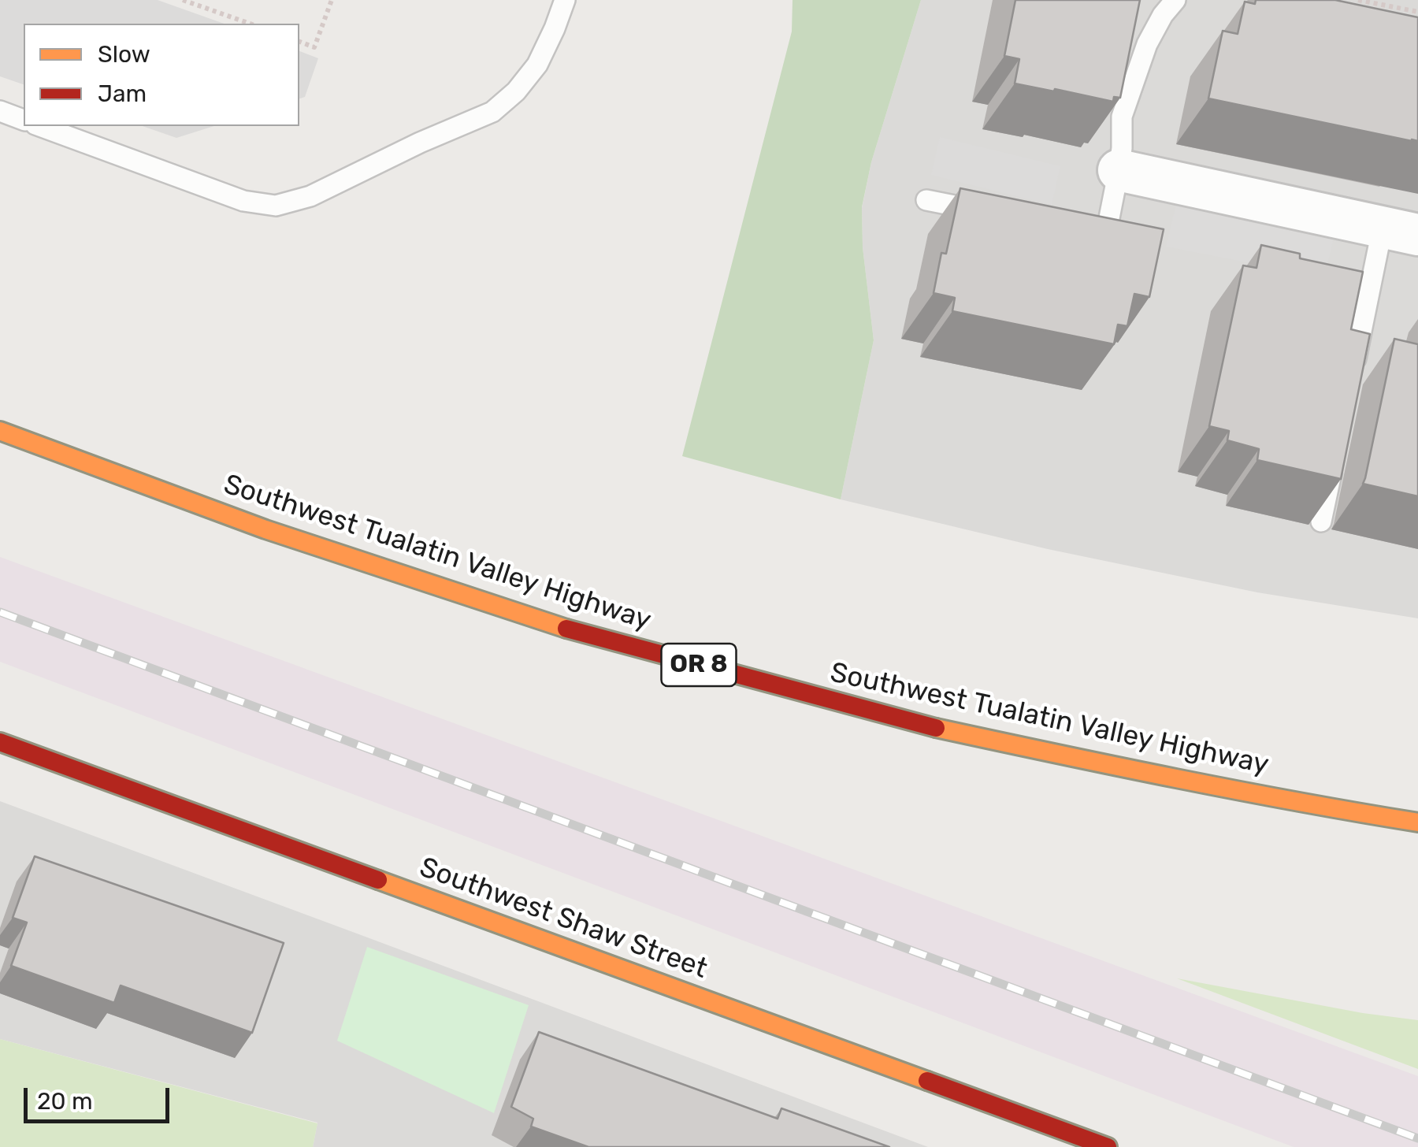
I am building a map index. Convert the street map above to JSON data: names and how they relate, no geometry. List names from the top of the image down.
{
  "streets": {
    "main road": ["Southwest Tualatin Valley Highway", "OR 8", "Southwest Shaw Street"]
  },
  "legend": ["Slow", "Jam"],
  "scale_bar": "20 m"
}
